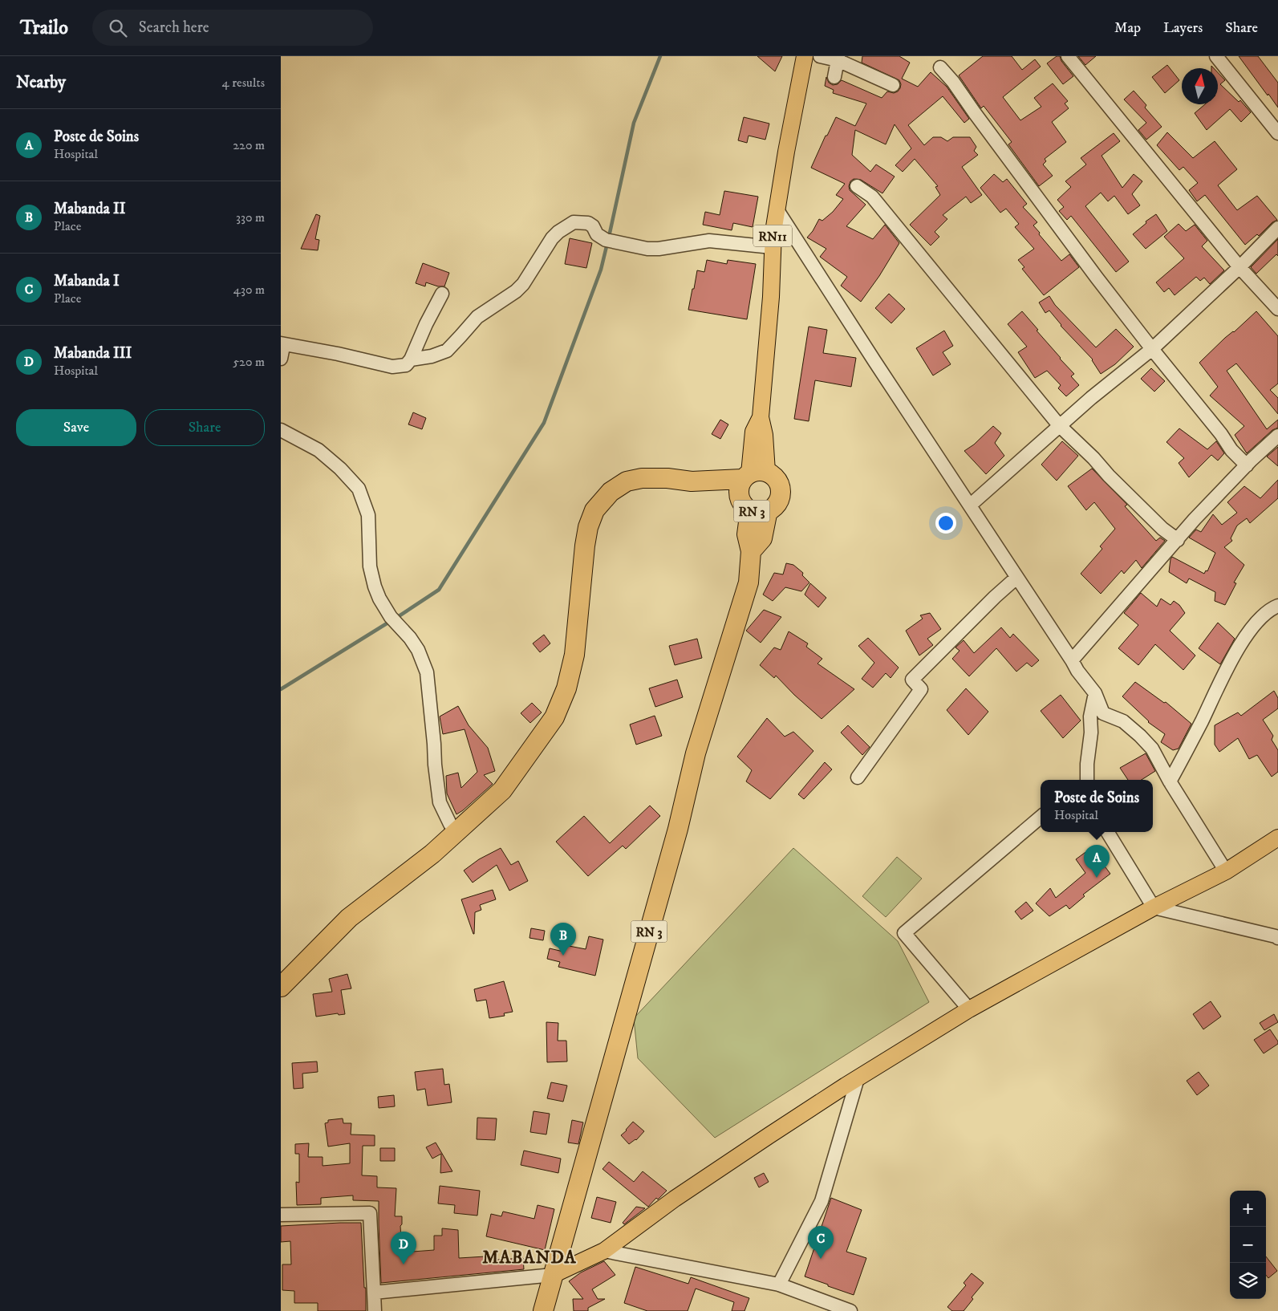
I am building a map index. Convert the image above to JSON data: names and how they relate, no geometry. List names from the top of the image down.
{
  "streets": {
    "highway": ["RN 3"],
    "main road": ["RN11"]
  },
  "crossings": [
    ["RN11", "RN 3"]
  ],
  "districts": ["MABANDA"],
  "north": "top",
  "page": {
    "header": "Trailo",
    "search": "Search here",
    "nav": ["Map", "Layers", "Share"],
    "heading": ["Nearby", "4 results"],
    "list": [
      {
        "mark": "A",
        "name": "Poste de Soins",
        "note": "Hospital",
        "value": "220 m"
      },
      {
        "mark": "B",
        "name": "Mabanda II",
        "note": "Place",
        "value": "330 m"
      },
      {
        "mark": "C",
        "name": "Mabanda I",
        "note": "Place",
        "value": "430 m"
      },
      {
        "mark": "D",
        "name": "Mabanda III",
        "note": "Hospital",
        "value": "520 m"
      }
    ],
    "buttons": ["Save", "Share"],
    "popup": ["Poste de Soins", "Hospital"],
    "pins": [
      "A",
      "B",
      "C",
      "D"
    ],
    "map_buttons": ["+", "−"]
  }
}
